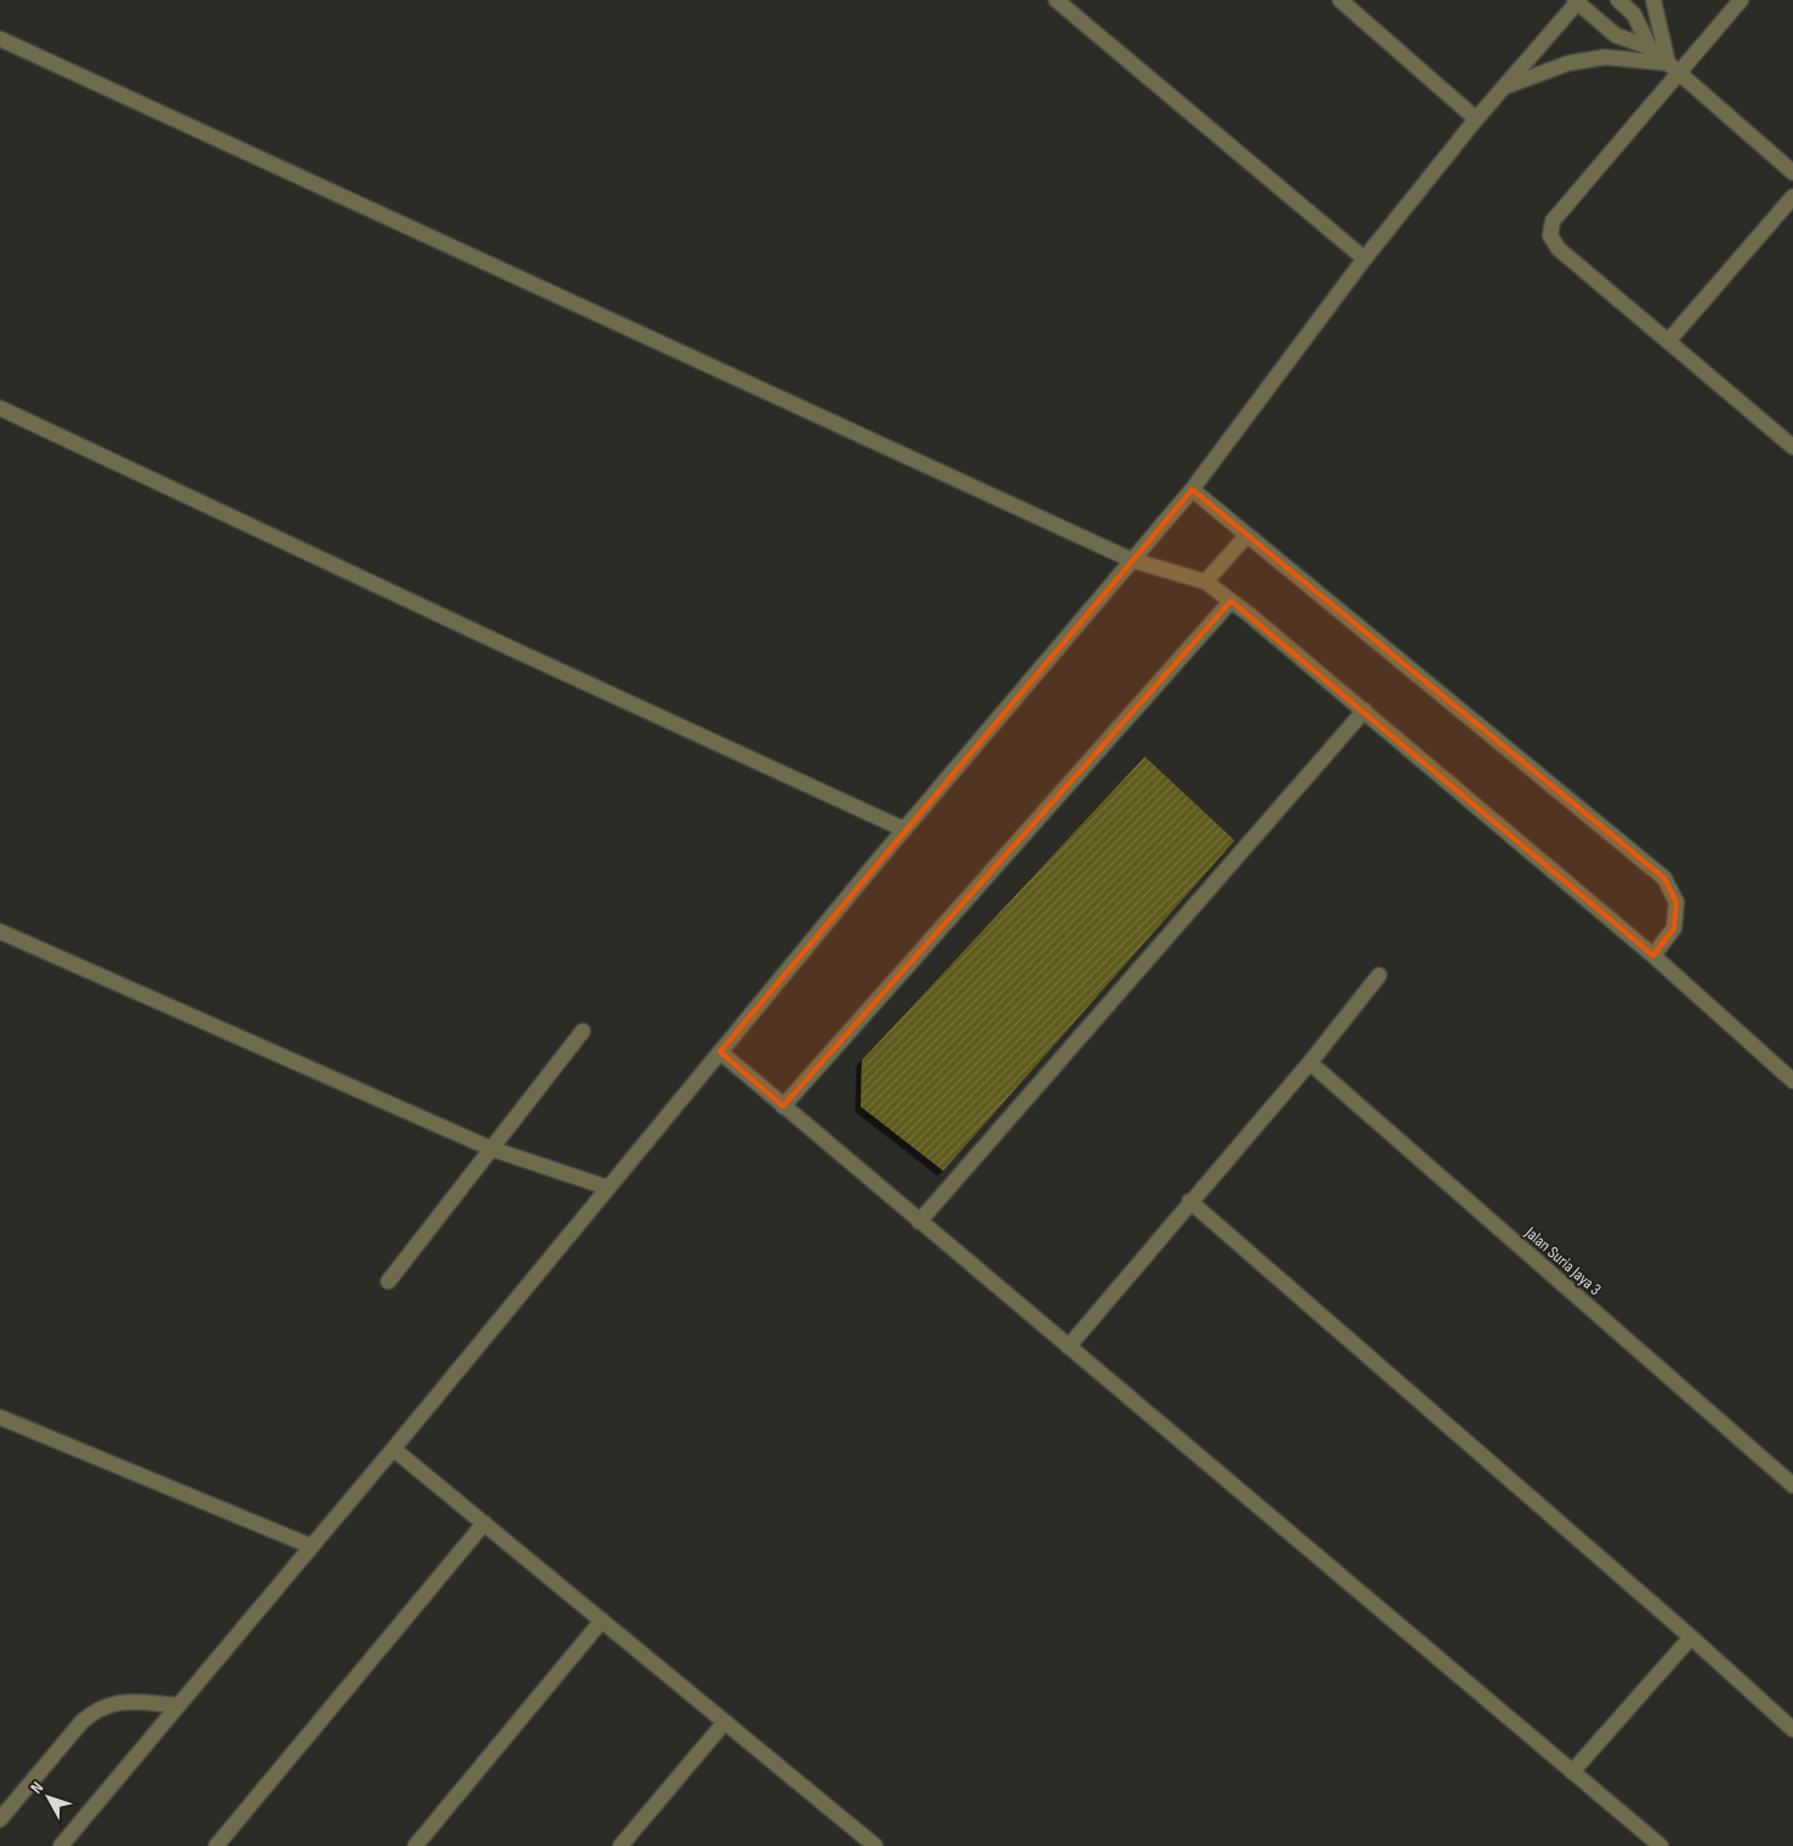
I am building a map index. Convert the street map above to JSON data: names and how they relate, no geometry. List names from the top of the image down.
{
  "streets": {
    "street": ["Jalan Suria Jaya 3"]
  },
  "north": "top left"
}
